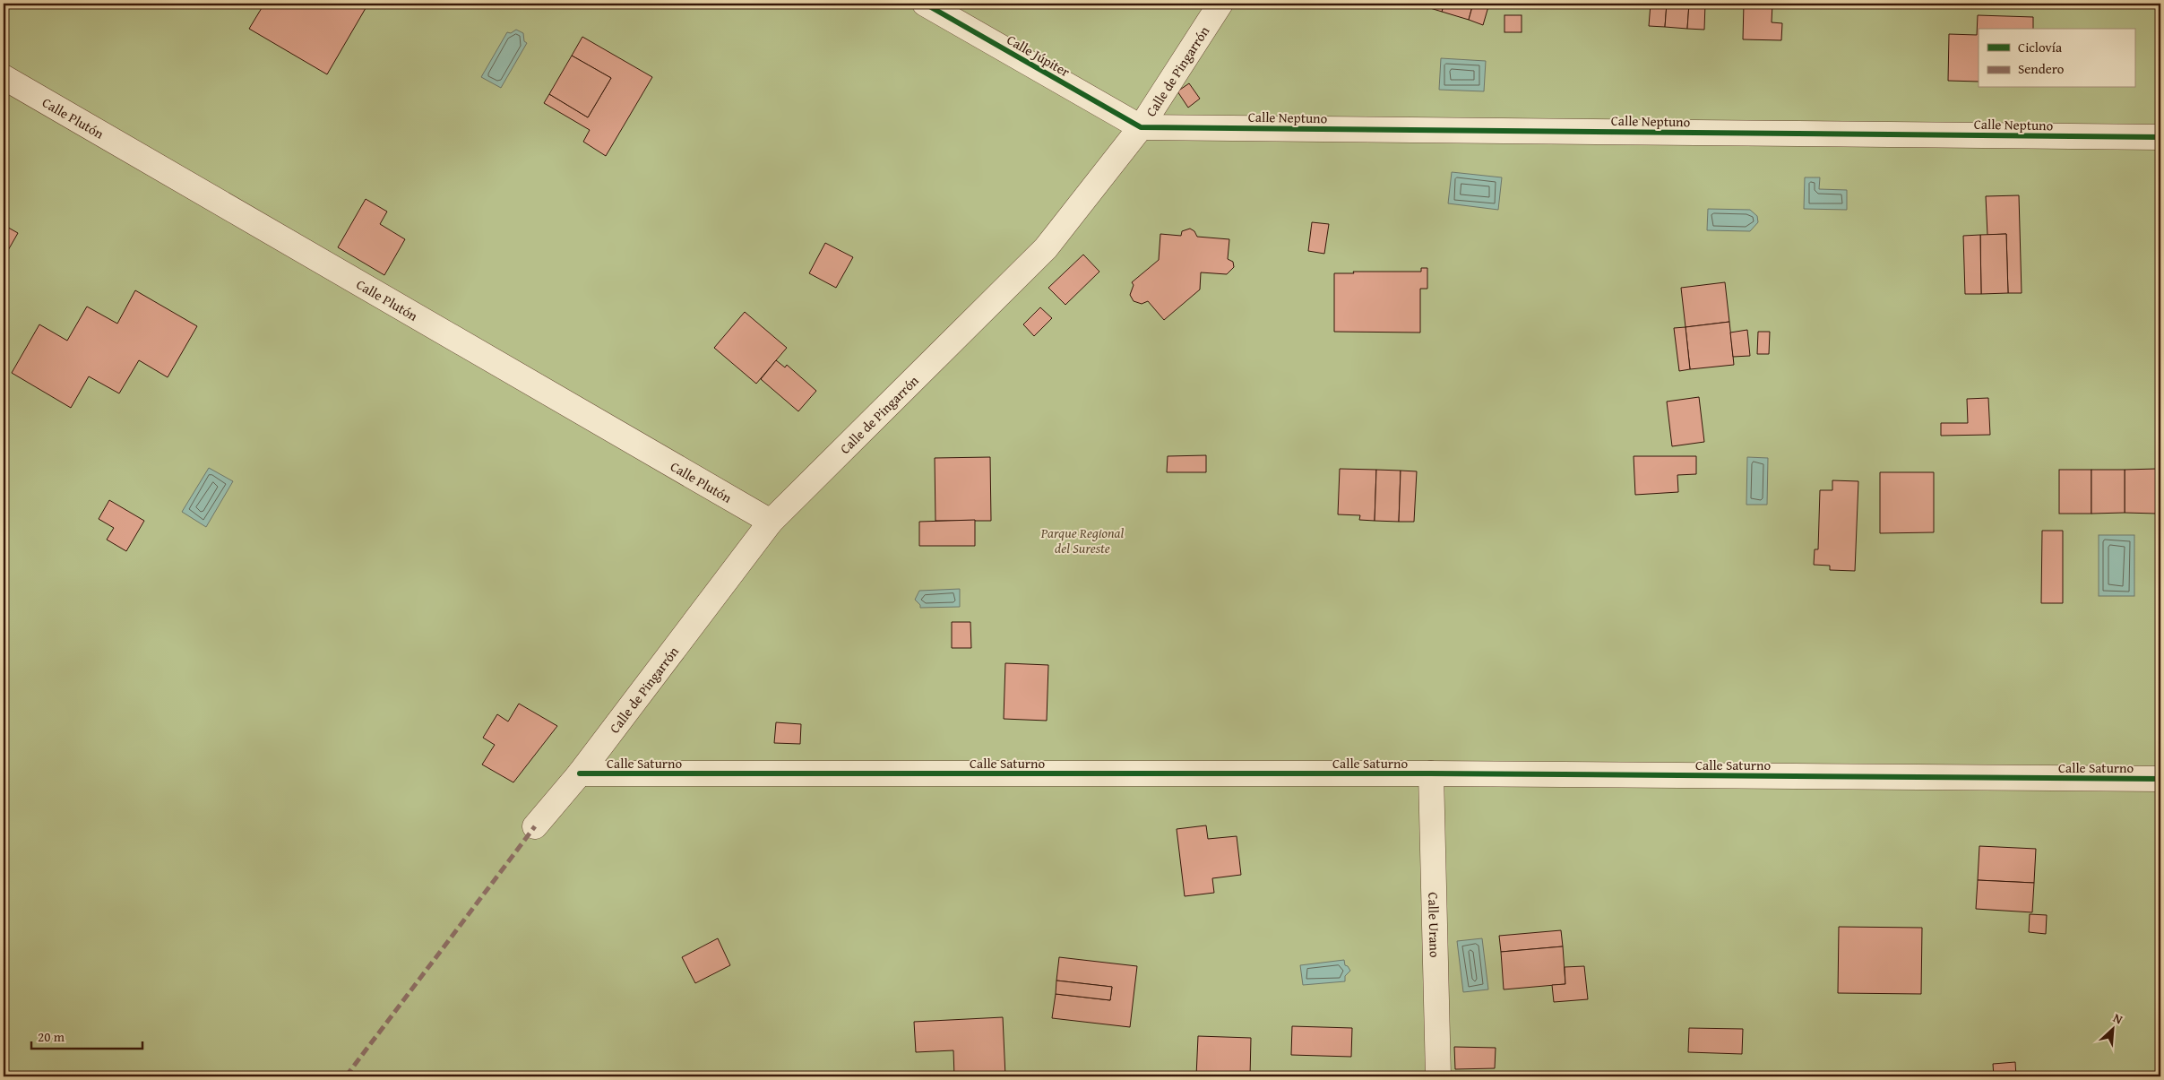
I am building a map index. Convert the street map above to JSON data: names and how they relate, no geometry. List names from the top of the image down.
{
  "streets": {
    "street": [
      "Calle Júpiter",
      "Calle de Pingarrón",
      "Calle Plutón",
      "Calle Neptuno",
      "Calle Saturno",
      "Calle Urano"
    ]
  },
  "crossings": [
    ["Calle Júpiter", "Calle de Pingarrón"],
    ["Calle Júpiter", "Calle Neptuno"],
    ["Calle de Pingarrón", "Calle Plutón"],
    ["Calle de Pingarrón", "Calle Neptuno"],
    ["Calle de Pingarrón", "Calle Saturno"],
    ["Calle Saturno", "Calle Urano"]
  ],
  "parks": ["Parque Regional del Sureste"],
  "legend": ["Ciclovía", "Sendero"],
  "scale_bar": "20 m",
  "north": "top right"
}
